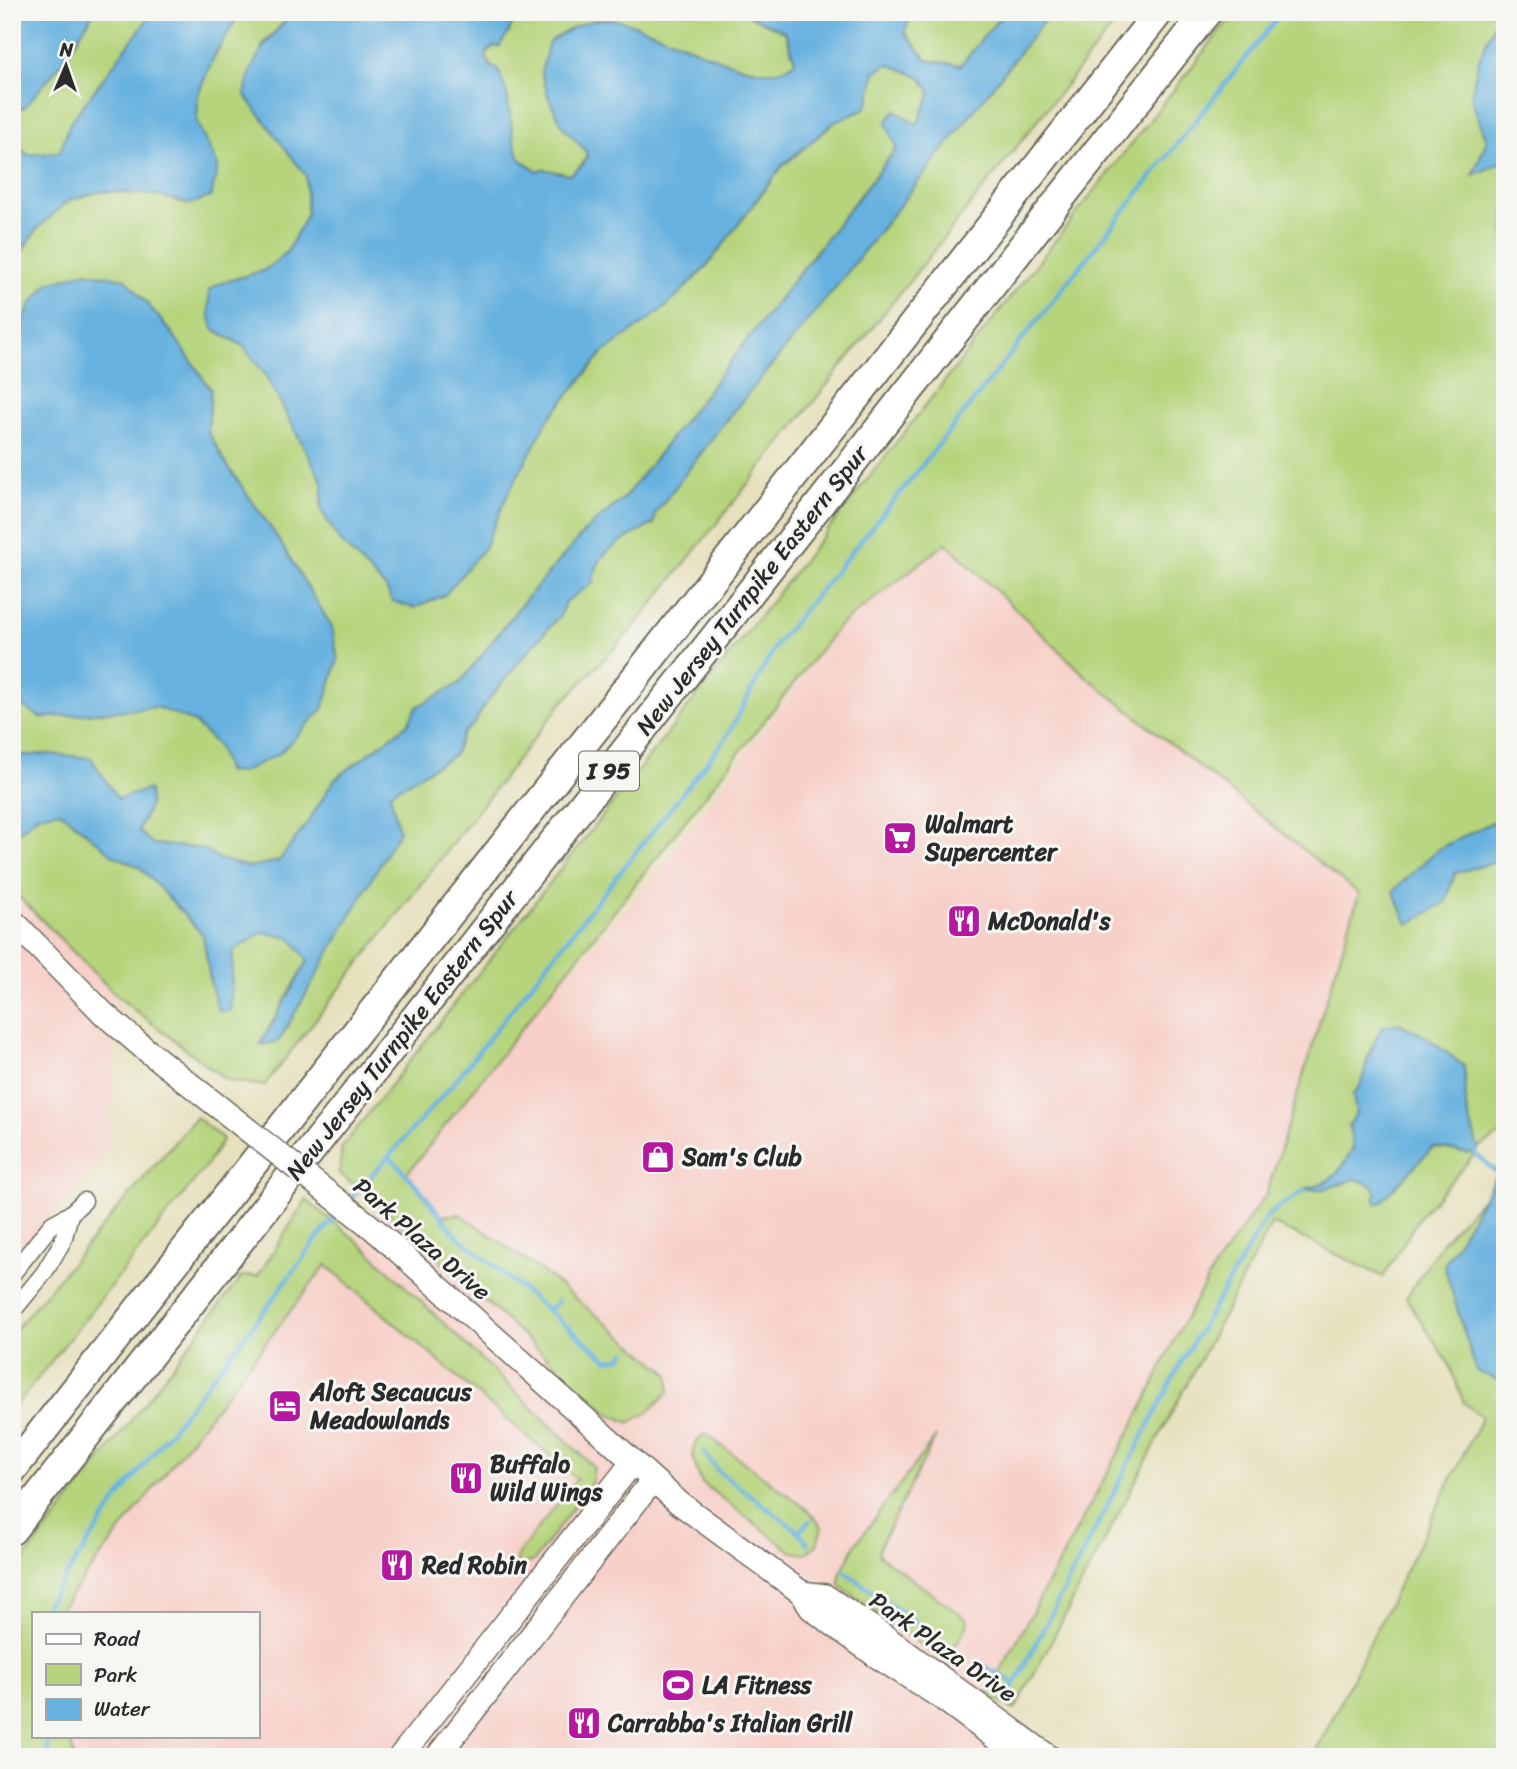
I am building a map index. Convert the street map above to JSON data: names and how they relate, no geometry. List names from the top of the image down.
{
  "streets": {
    "highway": ["New Jersey Turnpike Eastern Spur", "I 95"],
    "street": ["Park Plaza Drive"]
  },
  "places": {
    "supermarket": ["Walmart Supercenter"],
    "restaurant": [
      "McDonald's",
      "Buffalo Wild Wings",
      "Red Robin",
      "Carrabba's Italian Grill"
    ],
    "shop": ["Sam's Club"],
    "hotel": ["Aloft Secaucus Meadowlands"],
    "sports": ["LA Fitness"]
  },
  "legend": ["Road", "Park", "Water"],
  "north": "top"
}
